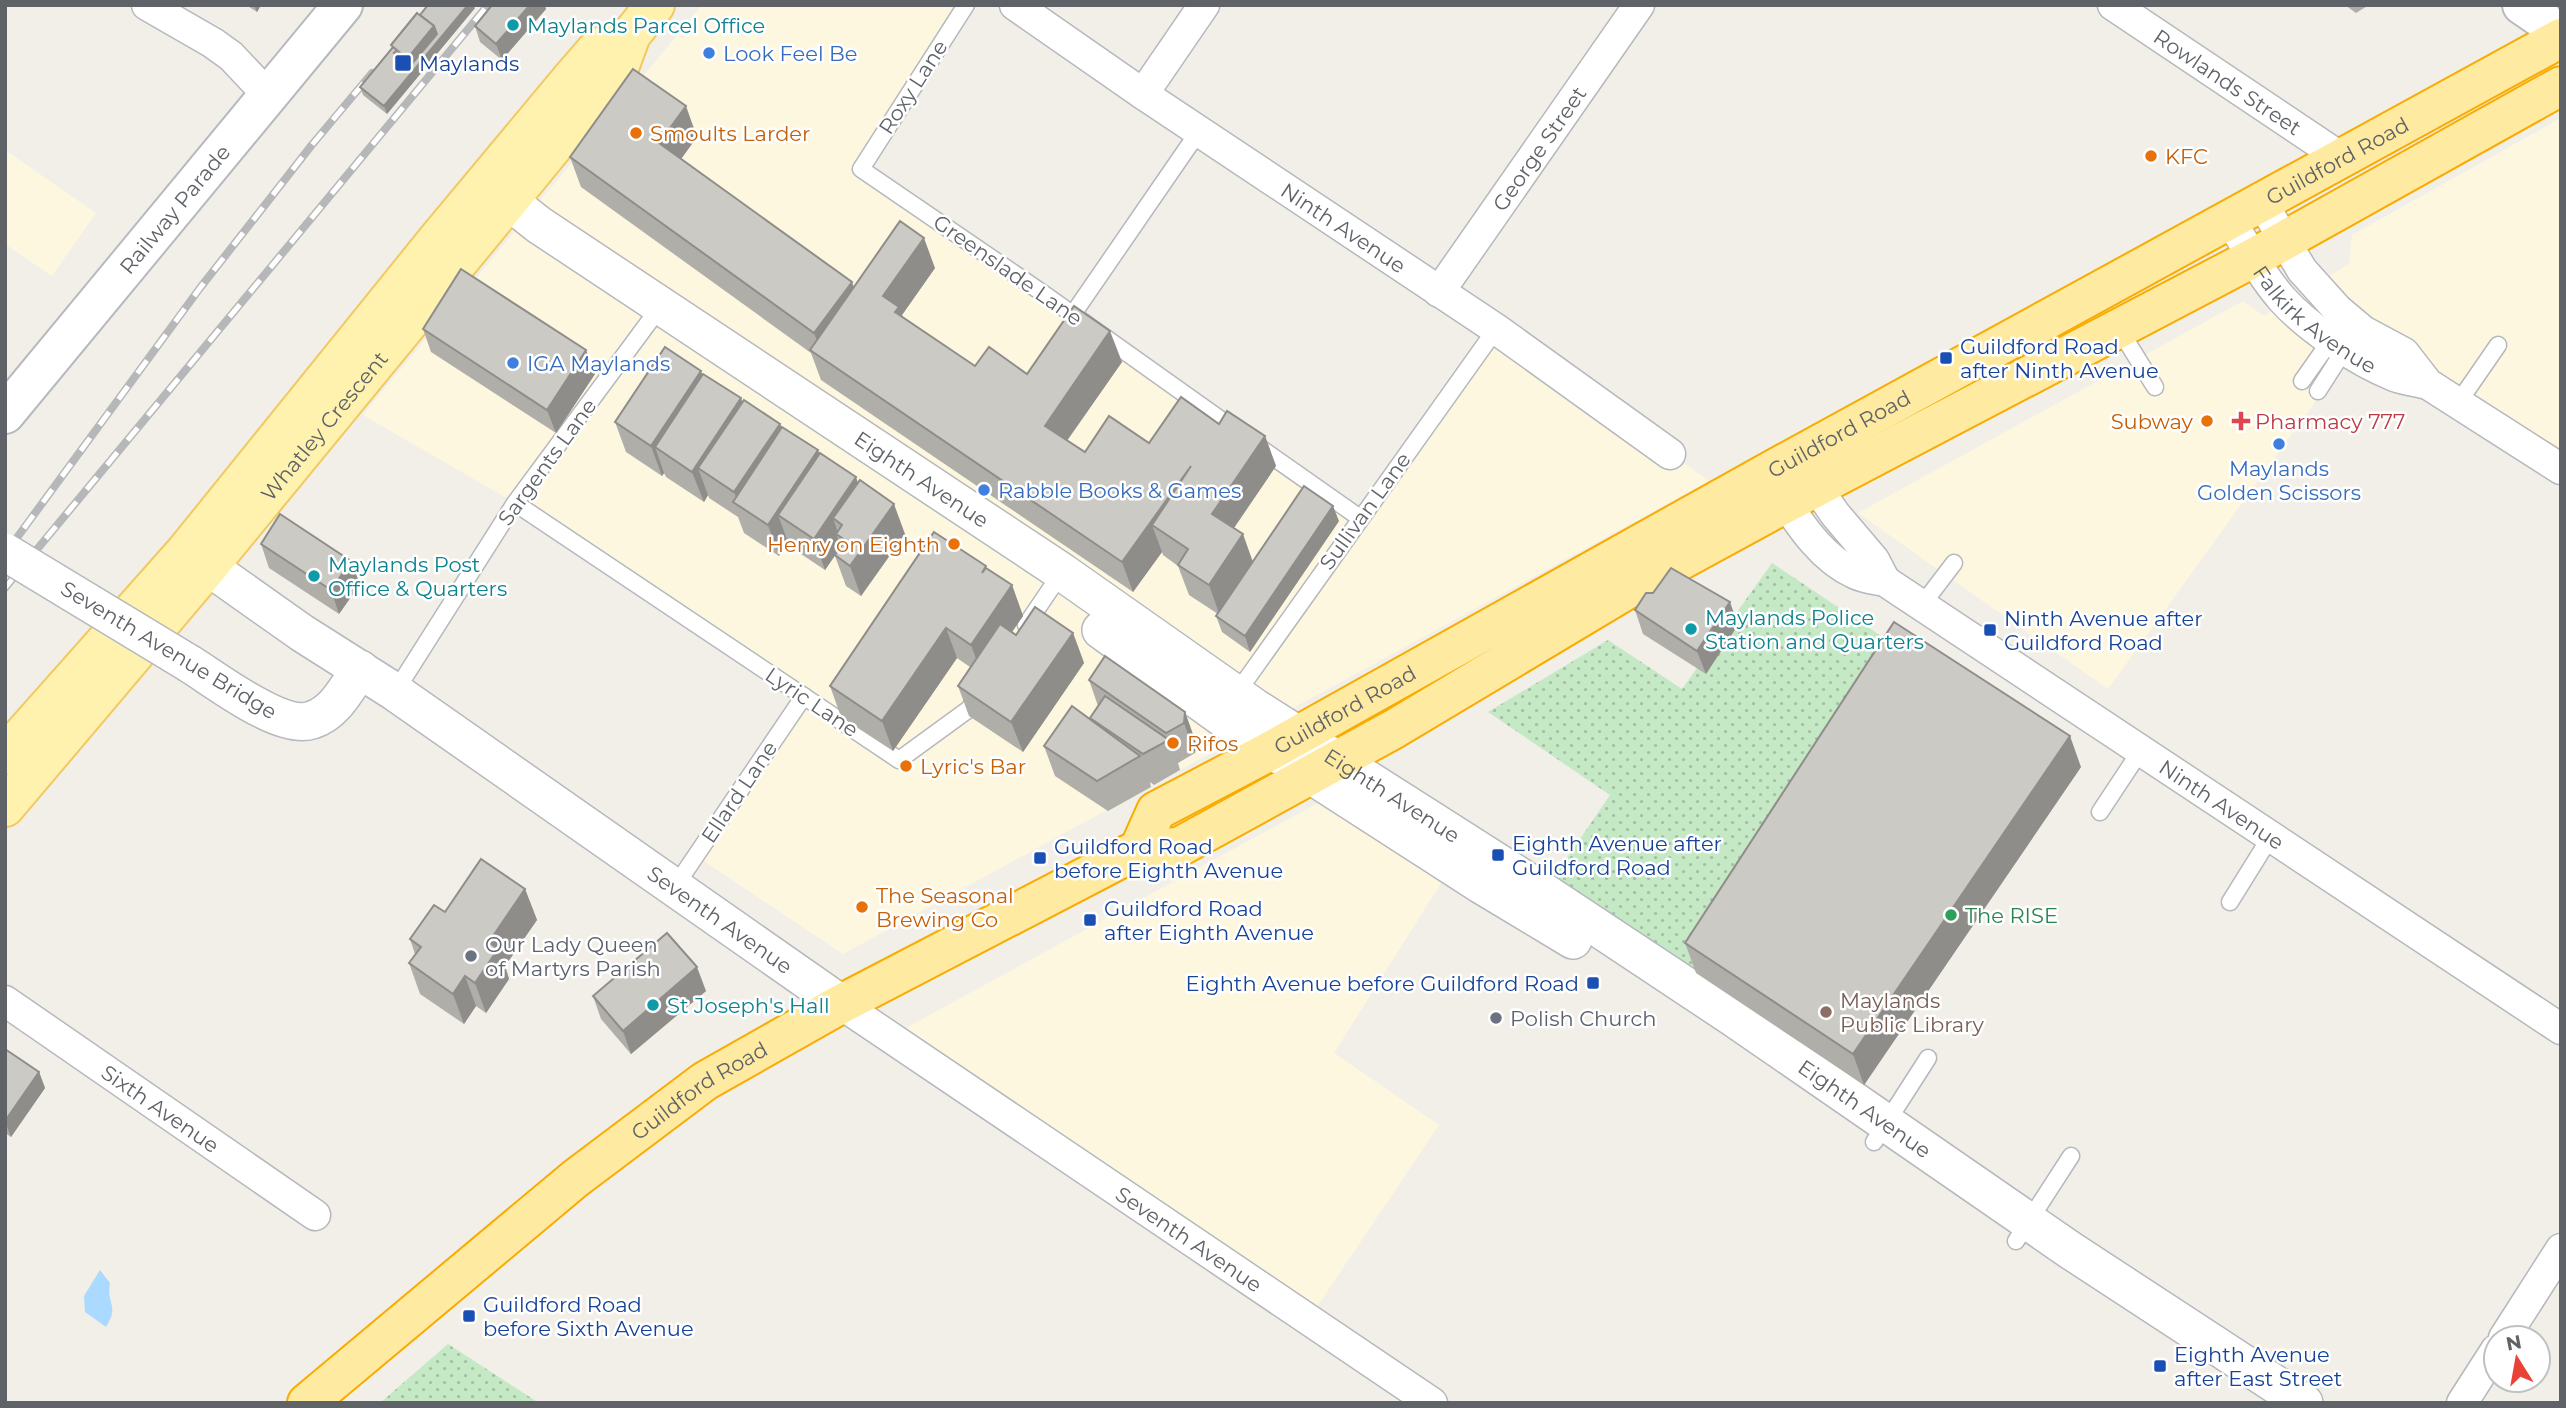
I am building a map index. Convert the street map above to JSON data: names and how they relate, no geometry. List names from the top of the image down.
{
  "streets": {
    "highway": ["Guildford Road"],
    "main road": ["Railway Parade", "Whatley Crescent"],
    "street": [
      "Rowlands Street",
      "George Street",
      "Ninth Avenue",
      "Falkirk Avenue",
      "Eighth Avenue",
      "Seventh Avenue Bridge",
      "Seventh Avenue",
      "Sixth Avenue"
    ],
    "lane": [
      "Roxy Lane",
      "Greenslade Lane",
      "Sargents Lane",
      "Sullivan Lane",
      "Lyric Lane",
      "Ellard Lane"
    ]
  },
  "crossings": [
    ["Rowlands Street", "Guildford Road"],
    ["Roxy Lane", "Greenslade Lane"],
    ["George Street", "Ninth Avenue"],
    ["Guildford Road", "Ninth Avenue"],
    ["Guildford Road", "Falkirk Avenue"],
    ["Guildford Road", "Eighth Avenue"],
    ["Guildford Road", "Seventh Avenue"],
    ["Ninth Avenue", "Sullivan Lane"],
    ["Greenslade Lane", "Sullivan Lane"],
    ["Whatley Crescent", "Eighth Avenue"],
    ["Whatley Crescent", "Seventh Avenue"],
    ["Sargents Lane", "Eighth Avenue"],
    ["Sargents Lane", "Lyric Lane"],
    ["Sargents Lane", "Seventh Avenue"],
    ["Eighth Avenue", "Sullivan Lane"],
    ["Seventh Avenue Bridge", "Seventh Avenue"],
    ["Lyric Lane", "Ellard Lane"],
    ["Ellard Lane", "Seventh Avenue"]
  ],
  "places": {
    "other": [
      "Maylands Parcel Office",
      "Look Feel Be",
      "Smoults Larder",
      "KFC",
      "IGA Maylands",
      "Subway",
      "Maylands Golden Scissors",
      "Rabble Books & Games",
      "Henry on Eighth",
      "Maylands Post Office & Quarters",
      "Maylands Police Station and Quarters",
      "Rifos",
      "Lyric's Bar",
      "The Seasonal Brewing Co",
      "The RISE",
      "Our Lady Queen of Martyrs Parish",
      "St Joseph's Hall",
      "Maylands Public Library",
      "Polish Church"
    ],
    "transit": [
      "Maylands",
      "Guildford Road after Ninth Avenue",
      "Ninth Avenue after Guildford Road",
      "Eighth Avenue after Guildford Road",
      "Guildford Road before Eighth Avenue",
      "Guildford Road after Eighth Avenue",
      "Eighth Avenue before Guildford Road",
      "Guildford Road before Sixth Avenue",
      "Eighth Avenue after East Street"
    ],
    "health": ["Pharmacy 777"]
  },
  "north": "top"
}
